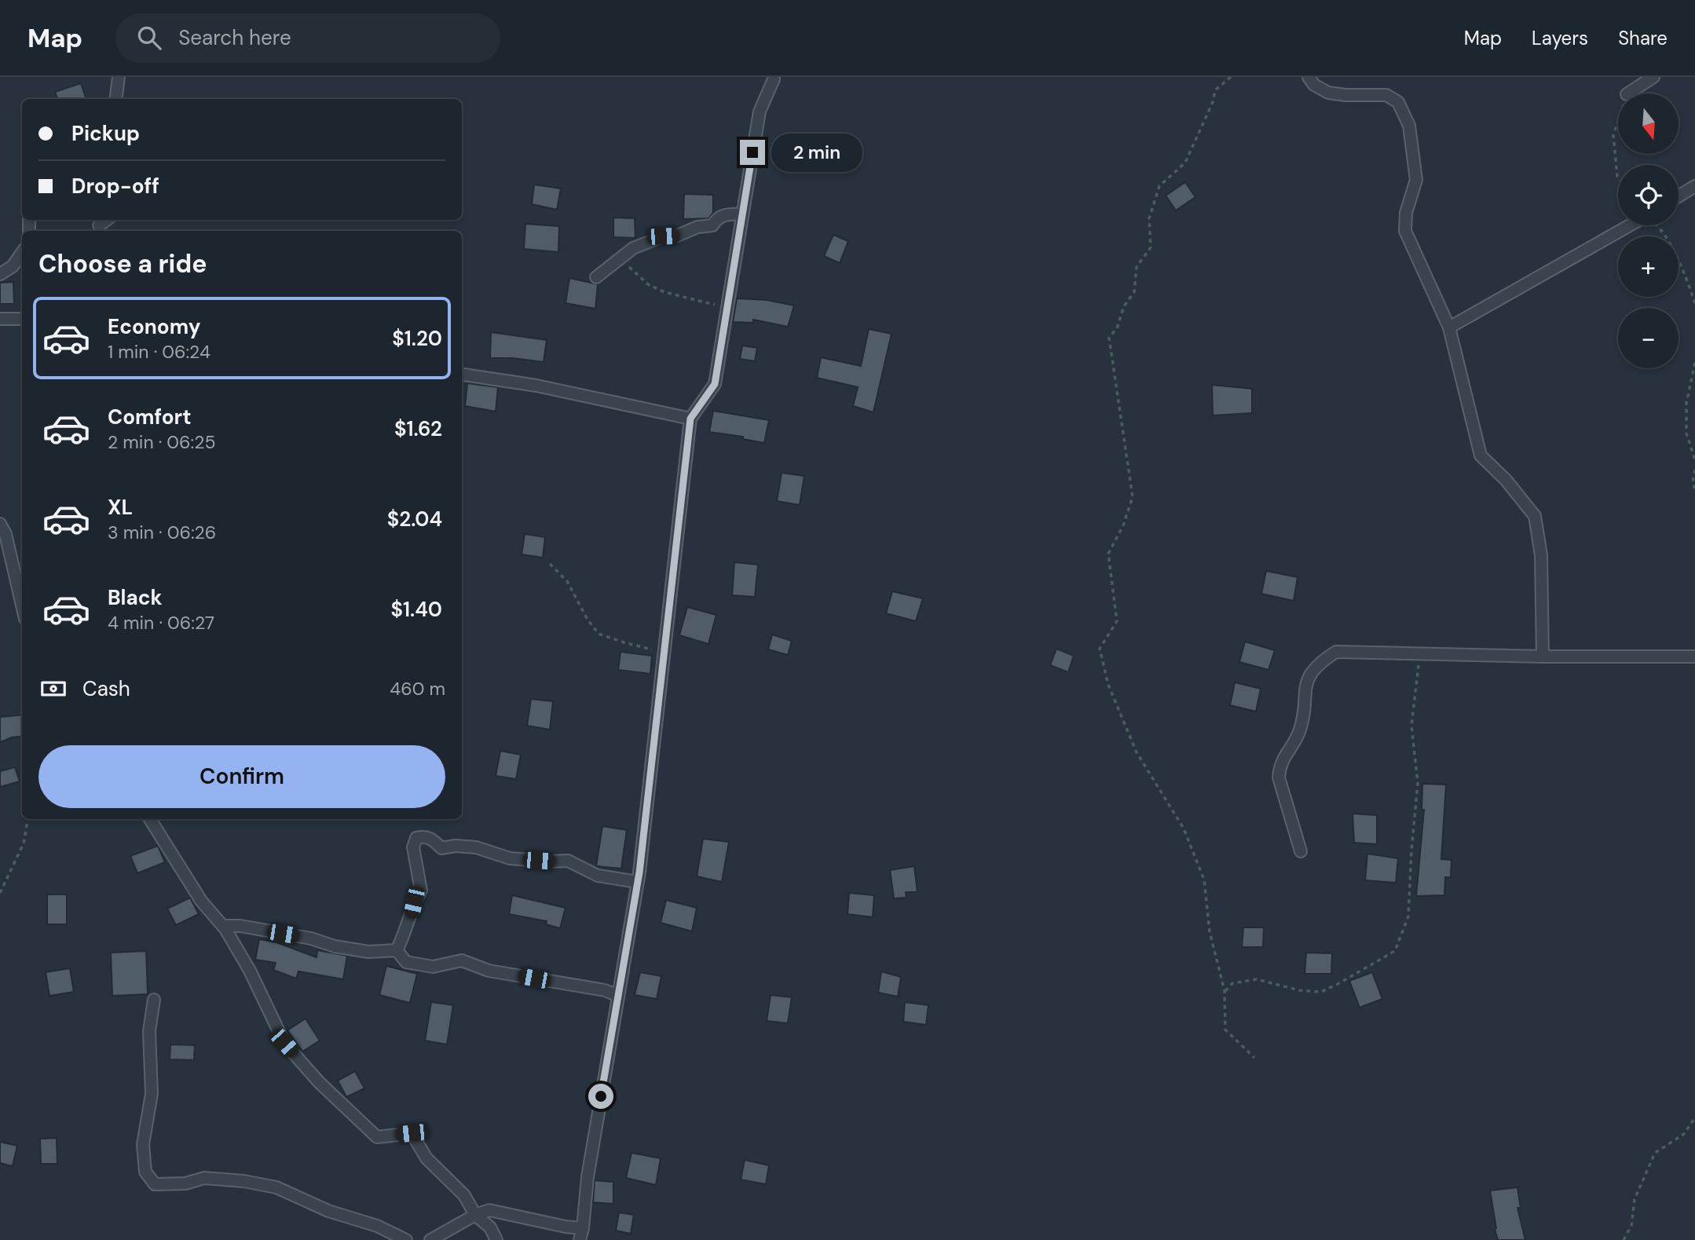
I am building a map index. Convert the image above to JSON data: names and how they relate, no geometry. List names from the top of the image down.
{
  "north": "bottom",
  "page": {
    "header": "Map",
    "search": "Search here",
    "nav": ["Map", "Layers", "Share"],
    "map_buttons": ["+", "−"],
    "banner": ["Pickup", "Drop-off"],
    "bubble": "2 min",
    "heading": "Choose a ride",
    "list": [
      {
        "name": "Economy",
        "note": "1 min · 06:24",
        "value": "$1.20"
      },
      {
        "name": "Comfort",
        "note": "2 min · 06:25",
        "value": "$1.62"
      },
      {
        "name": "XL",
        "note": "3 min · 06:26",
        "value": "$2.04"
      },
      {
        "name": "Black",
        "note": "4 min · 06:27",
        "value": "$1.40"
      }
    ],
    "pay": ["Cash", "460 m"],
    "buttons": "Confirm"
  }
}
